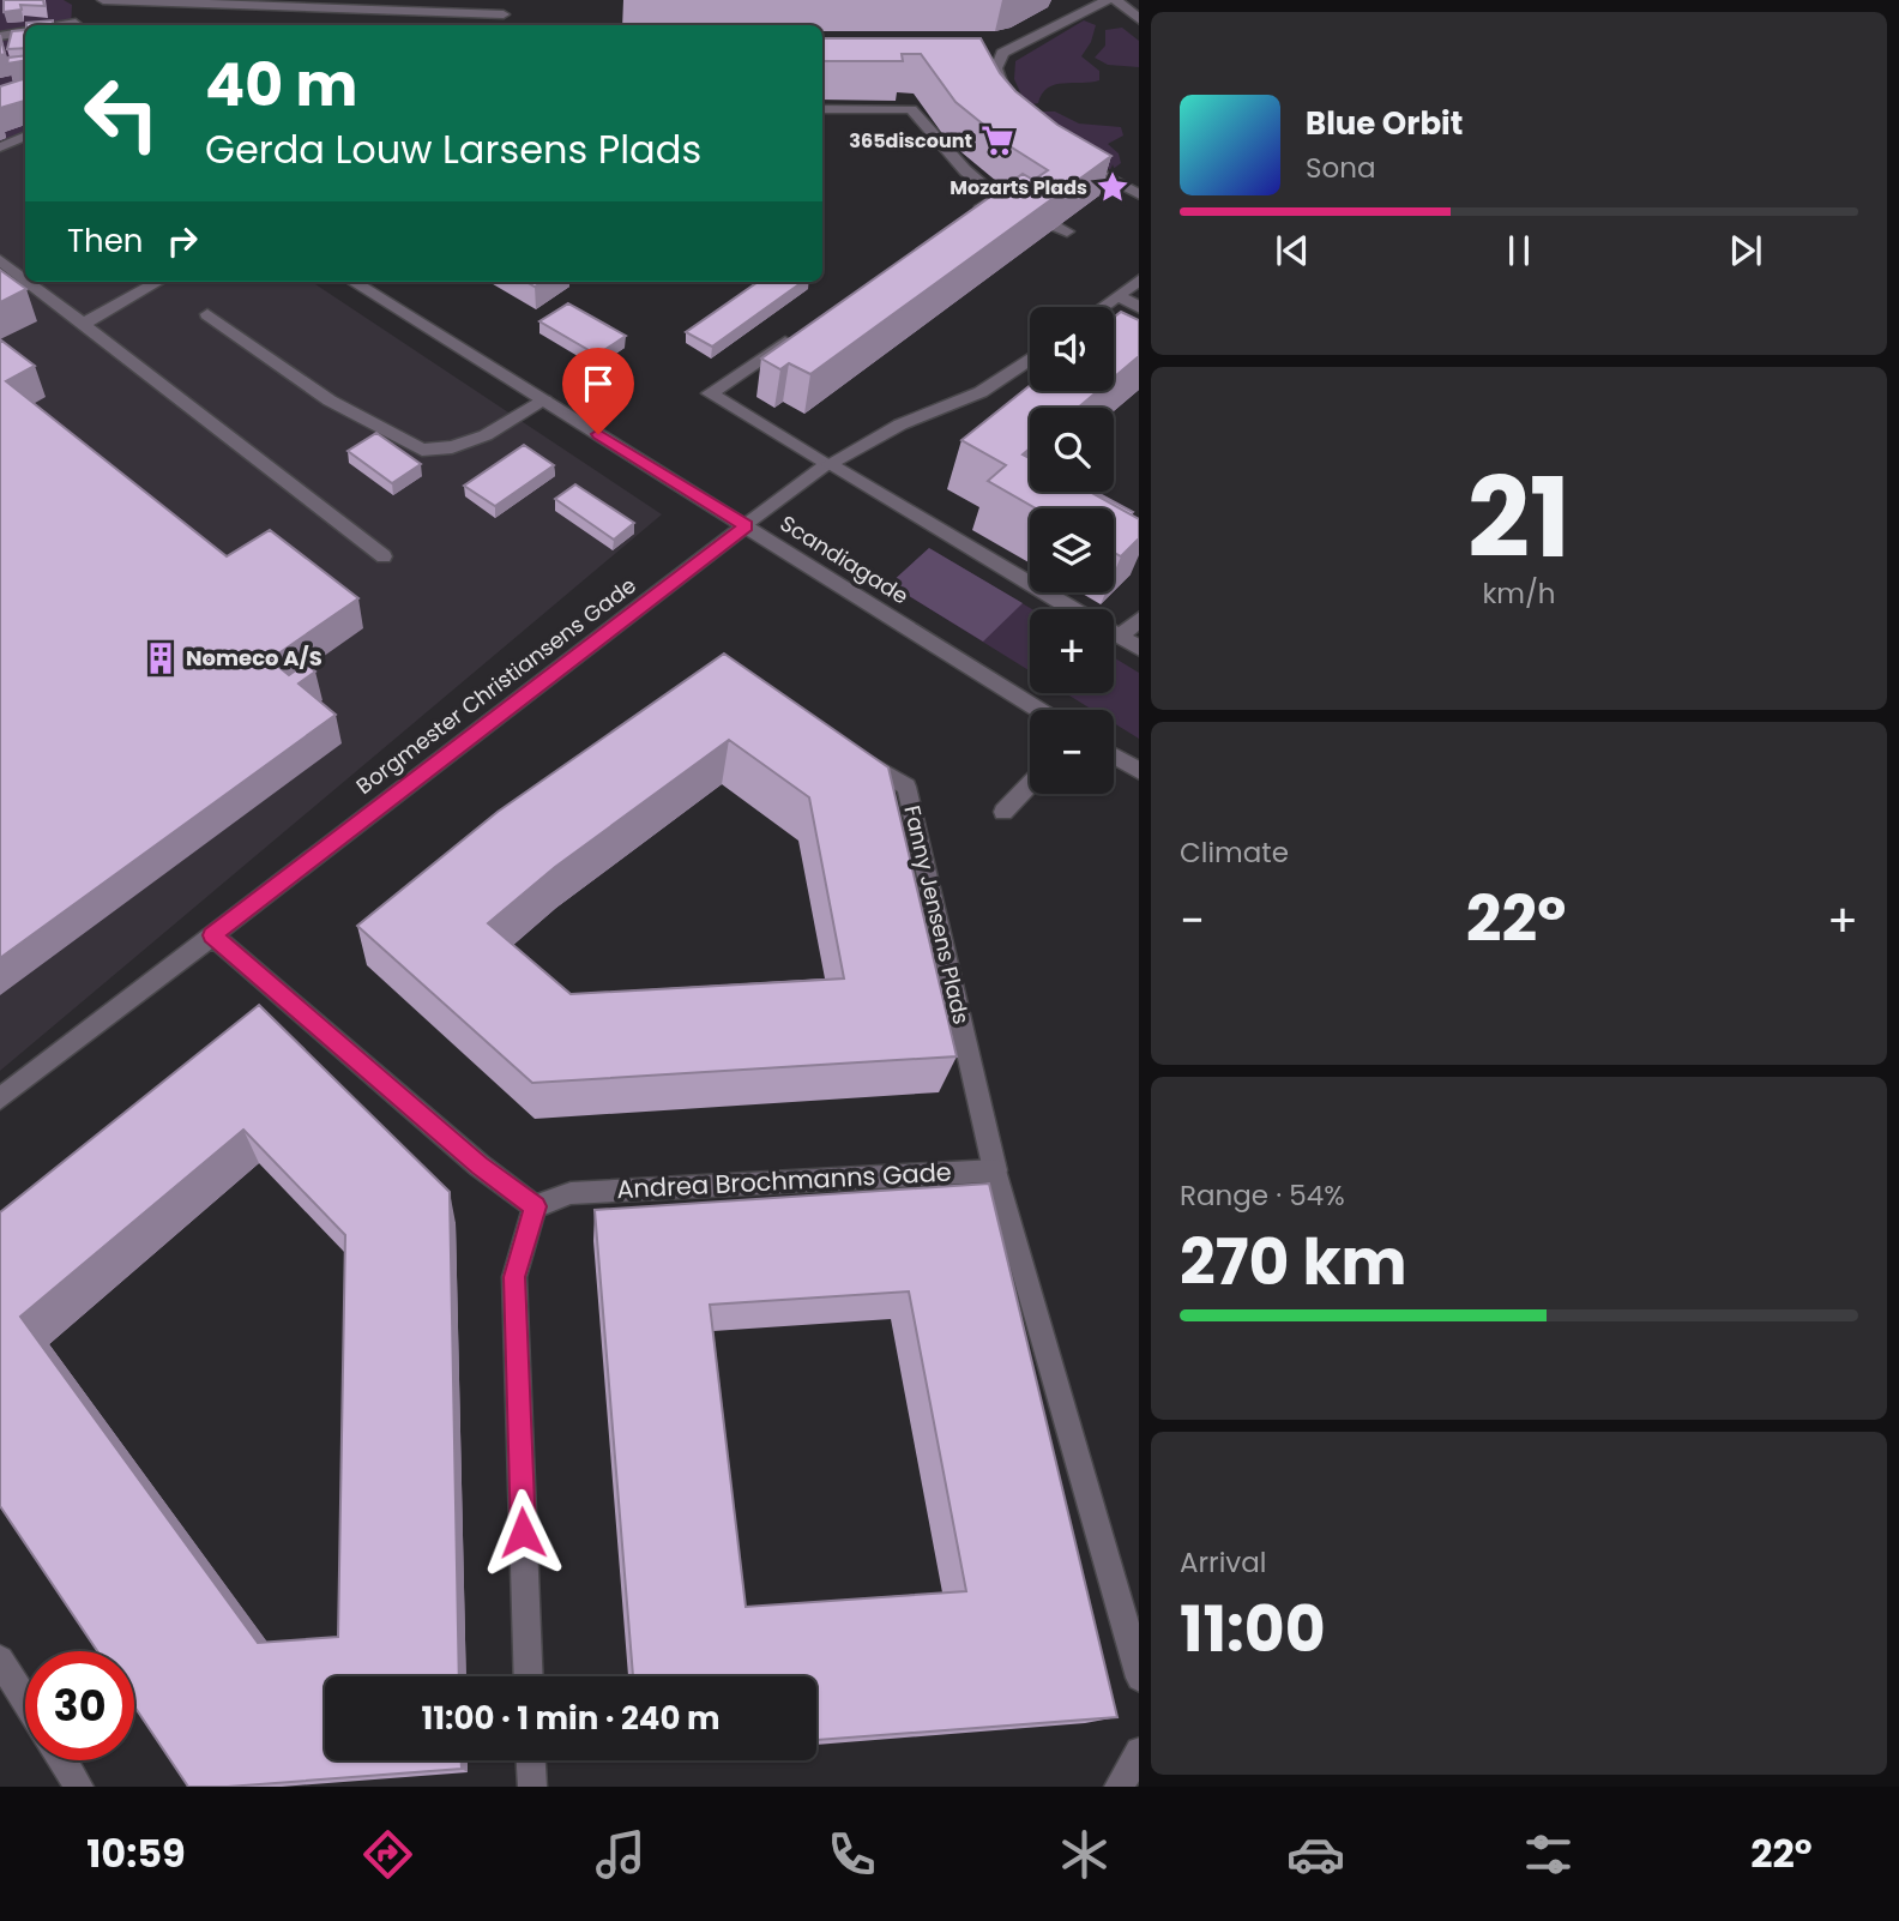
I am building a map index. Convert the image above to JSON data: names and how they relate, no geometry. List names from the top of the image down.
{
  "streets": {
    "street": [
      "Scandiagade",
      "Borgmester Christiansens Gade",
      "Fanny Jensens Plads",
      "Andrea Brochmanns Gade"
    ]
  },
  "crossings": [
    ["Scandiagade", "Borgmester Christiansens Gade"],
    ["Fanny Jensens Plads", "Andrea Brochmanns Gade"]
  ],
  "places": {
    "supermarket": ["365discount"],
    "place": ["Mozarts Plads"],
    "building": ["Nomeco A/S"]
  },
  "page": {
    "turn": ["40 m", "Gerda Louw Larsens Plads"],
    "song": ["Blue Orbit", "Sona"],
    "then": "Then",
    "map_buttons": ["+", "−"],
    "tile": [
      ["21", "km/h"],
      "Climate",
      ["Range · 54%", "270 km"],
      ["Arrival", "11:00"]
    ],
    "heat": ["−", "22°", "+"],
    "limit": "30",
    "trip": "11:00 · 1 min · 240 m",
    "tabs": ["10:59", "22°"]
  }
}
